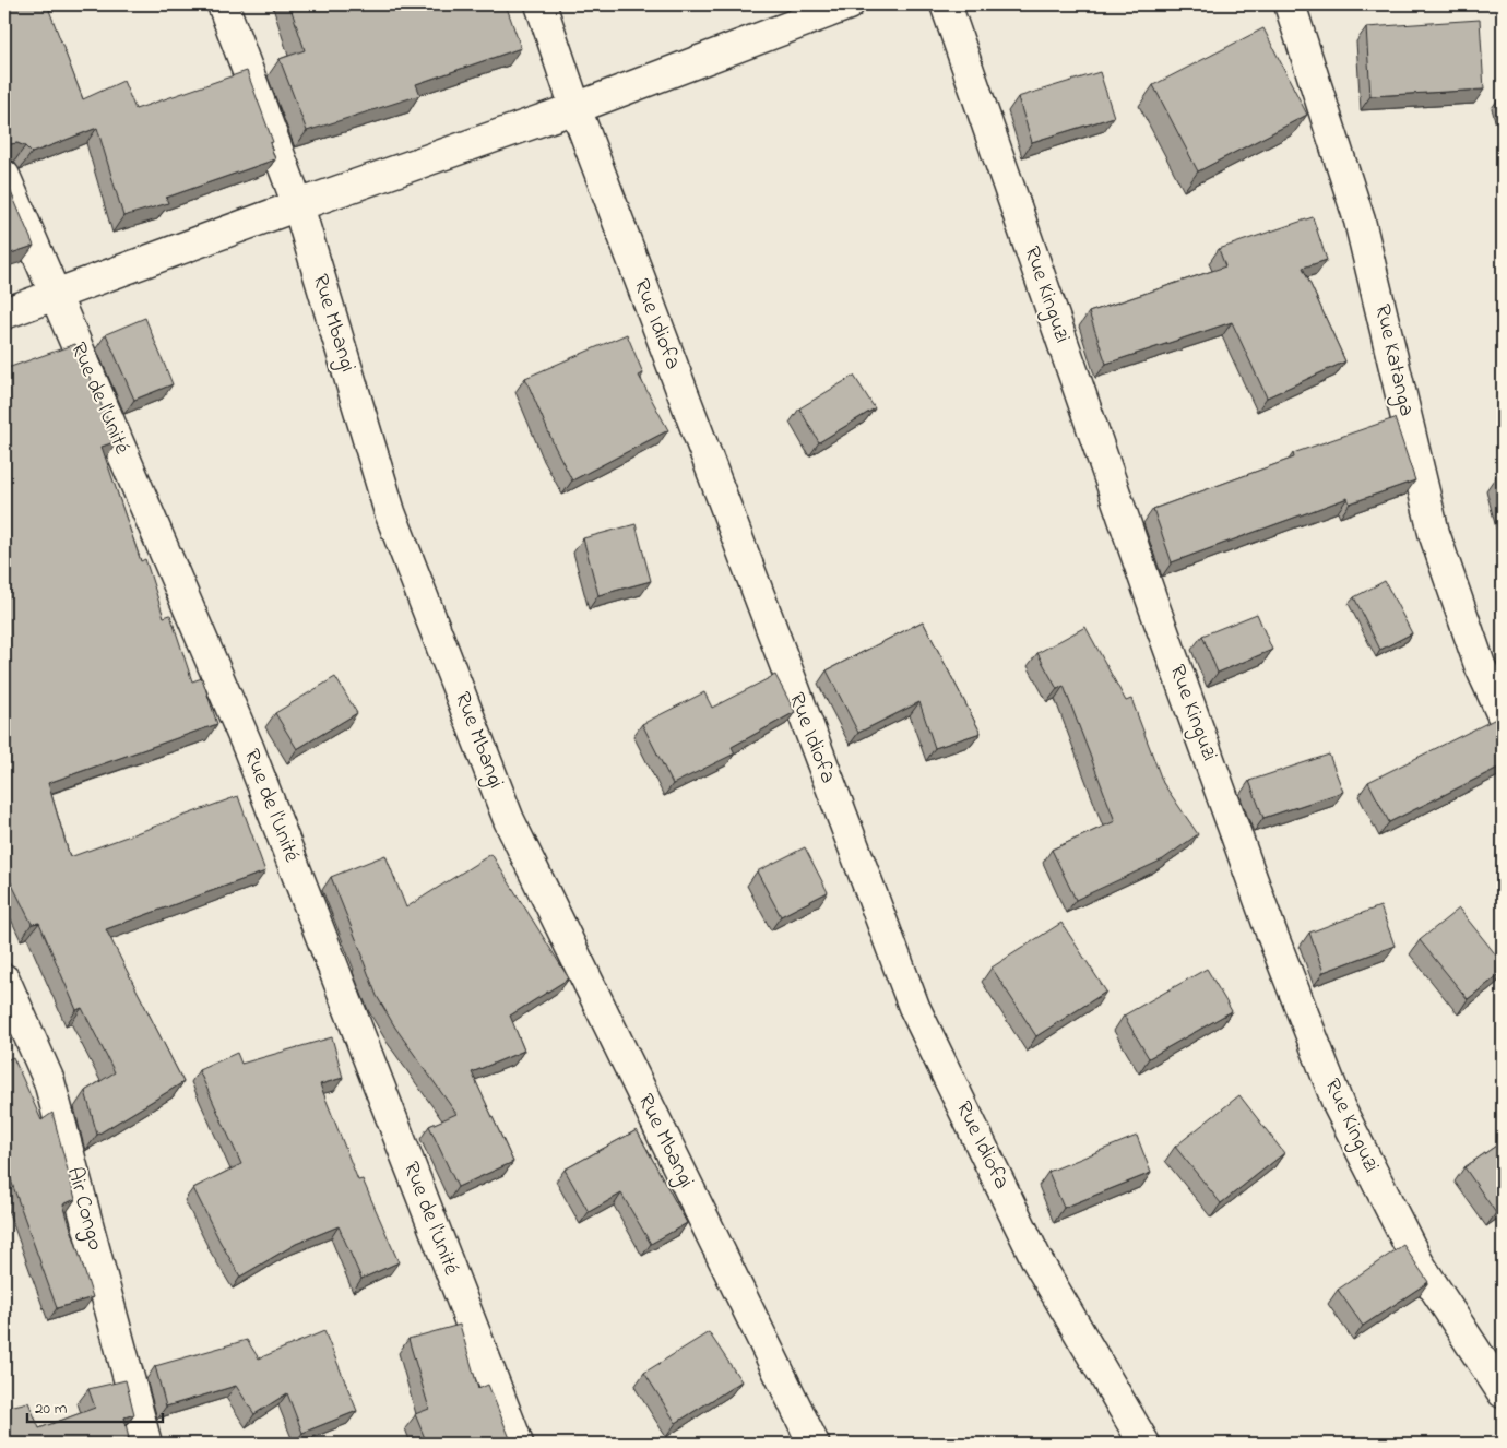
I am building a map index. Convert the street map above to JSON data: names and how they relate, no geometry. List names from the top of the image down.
{
  "streets": {
    "street": [
      "Rue Kinguzi",
      "Rue Mbangi",
      "Rue Idiofa",
      "Rue Katanga",
      "Rue de l'Unité",
      "Air Congo"
    ]
  },
  "scale_bar": "20 m"
}
